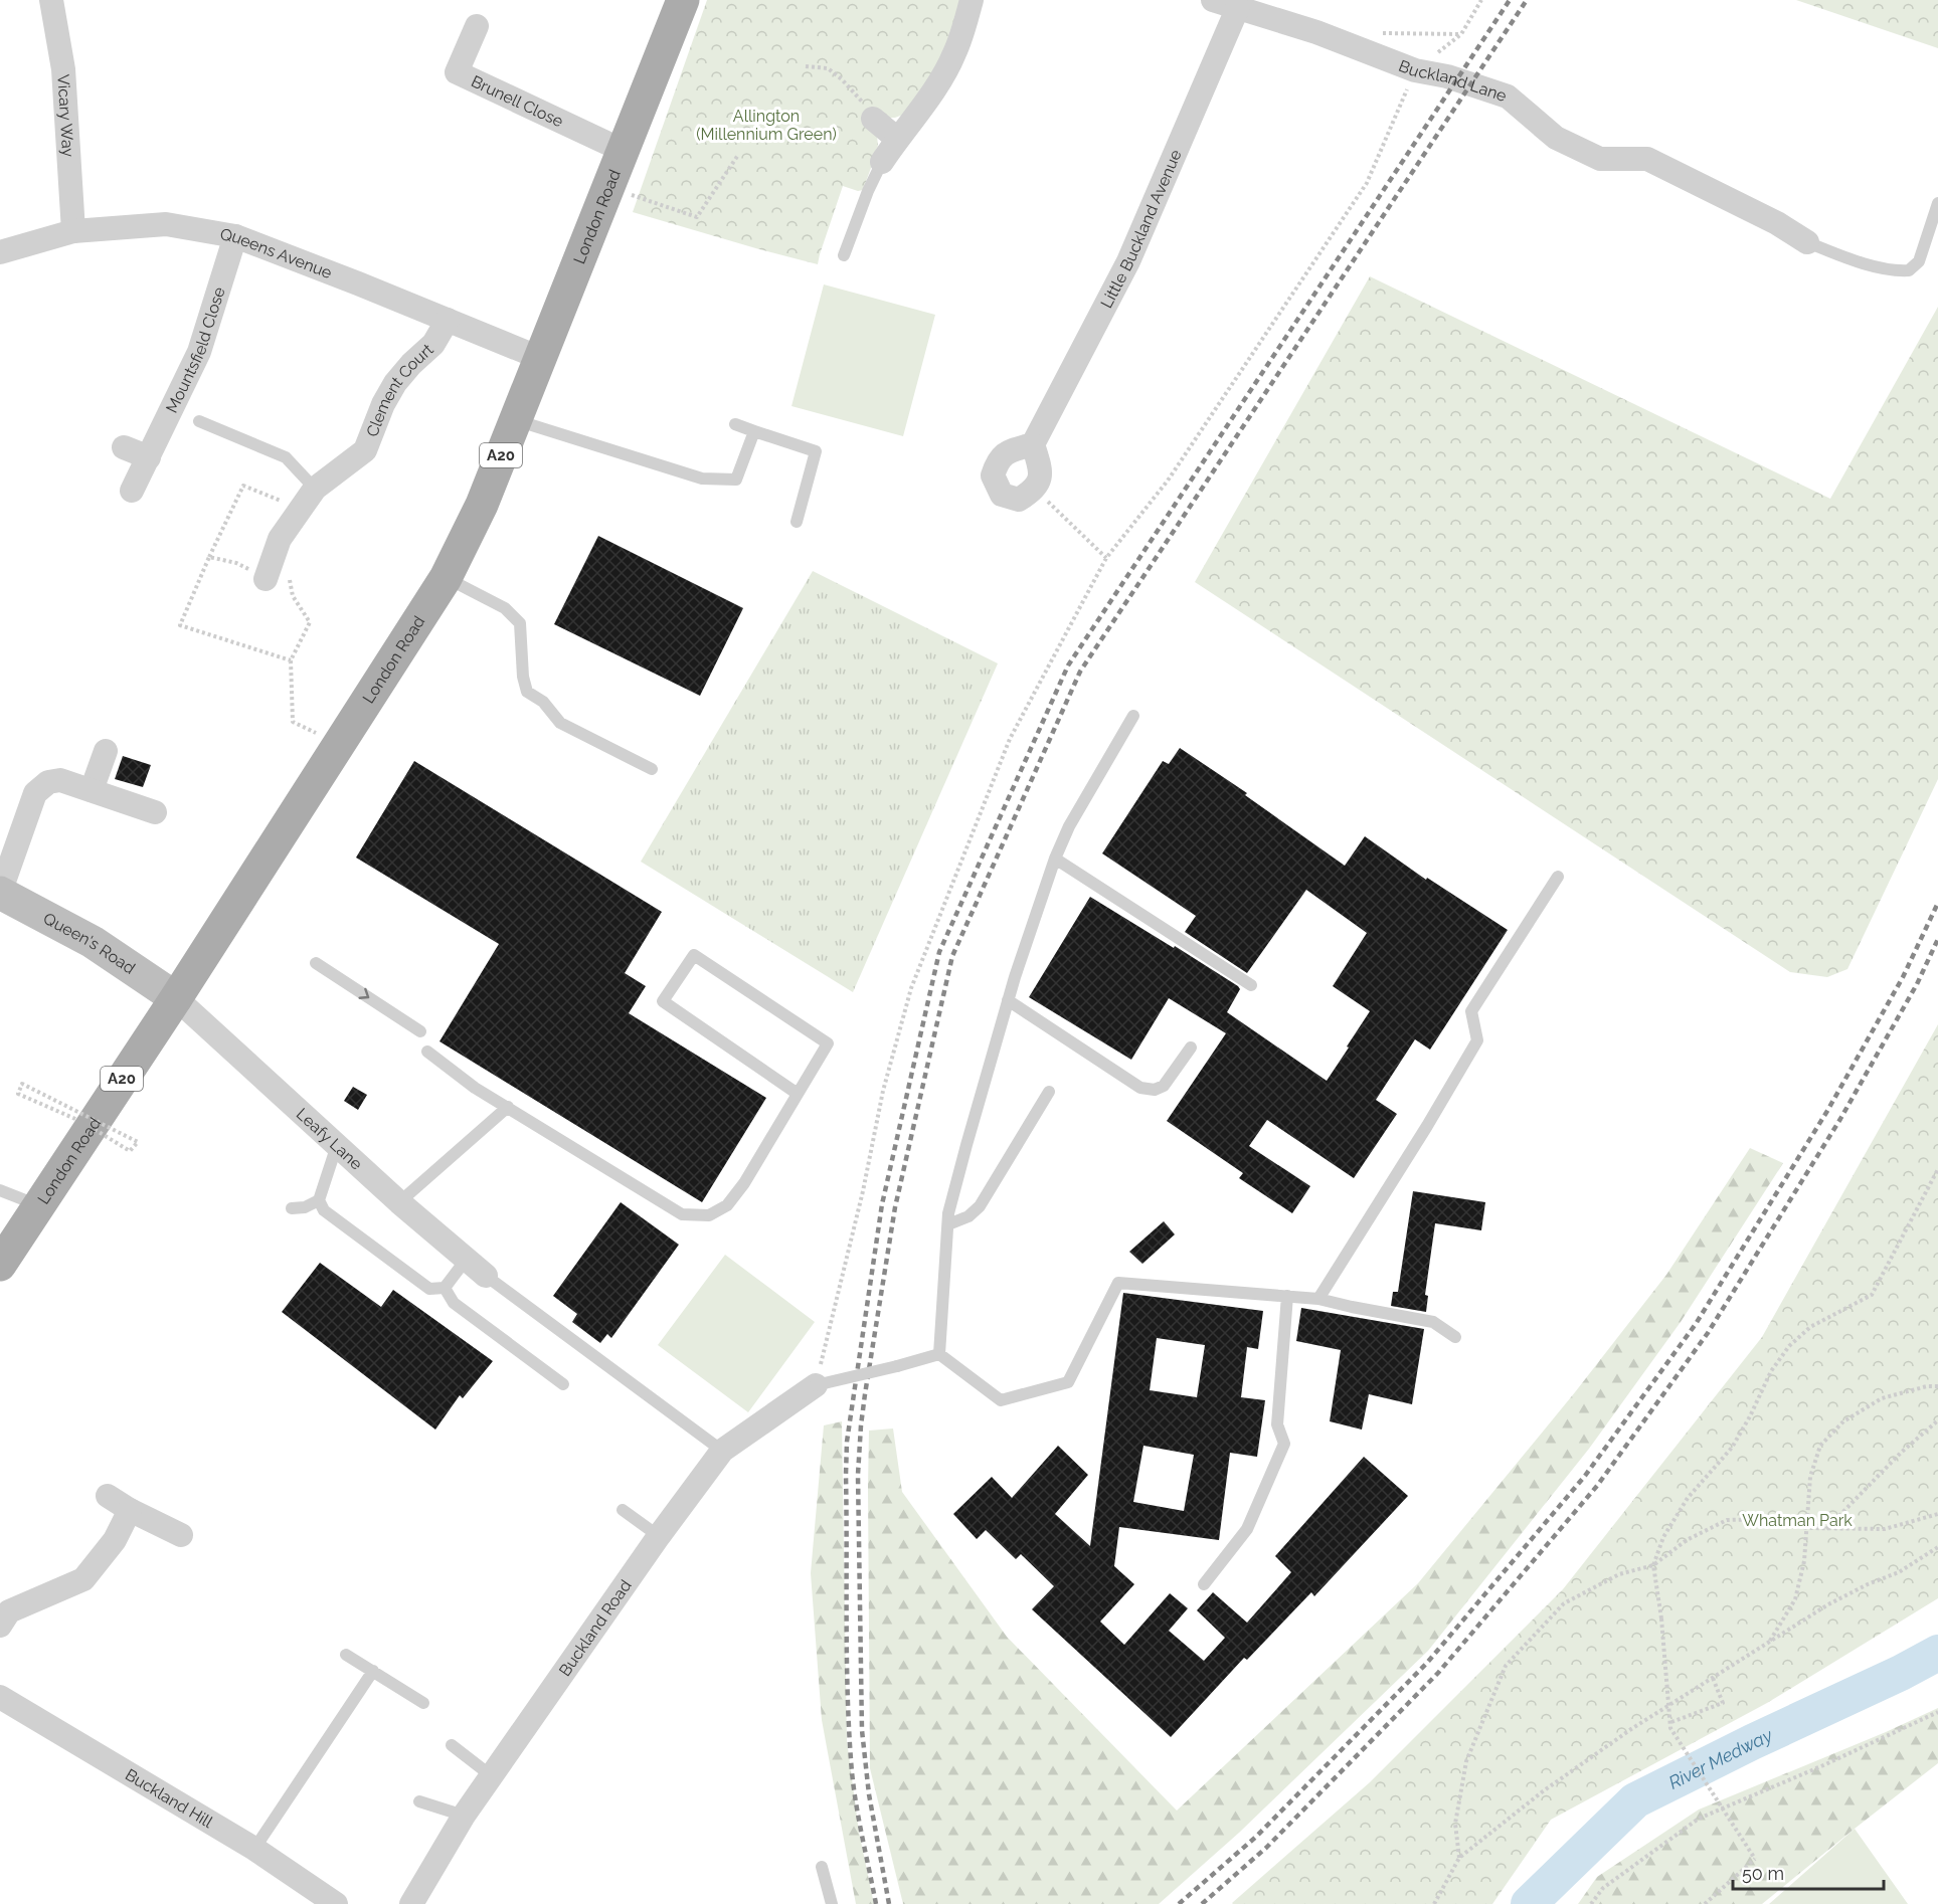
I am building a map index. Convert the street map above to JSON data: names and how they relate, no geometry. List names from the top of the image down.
{
  "streets": {
    "main road": ["London Road", "A20"],
    "street": [
      "Buckland Lane",
      "Brunell Close",
      "Vicary Way",
      "Little Buckland Avenue",
      "Queens Avenue",
      "Mountsfield Close",
      "Clement Court",
      "Queen's Road",
      "Leafy Lane",
      "Buckland Road",
      "Buckland Hill"
    ]
  },
  "crossings": [
    ["Buckland Lane", "Little Buckland Avenue"],
    ["Brunell Close", "London Road"],
    ["Vicary Way", "Queens Avenue"],
    ["London Road", "Queens Avenue"],
    ["London Road", "Queen's Road"],
    ["London Road", "Leafy Lane"],
    ["Queens Avenue", "Mountsfield Close"],
    ["Queens Avenue", "Clement Court"],
    ["Queen's Road", "Leafy Lane"]
  ],
  "water": ["River Medway"],
  "parks": ["Allington (Millennium Green)", "Whatman Park"],
  "scale_bar": "50 m"
}
